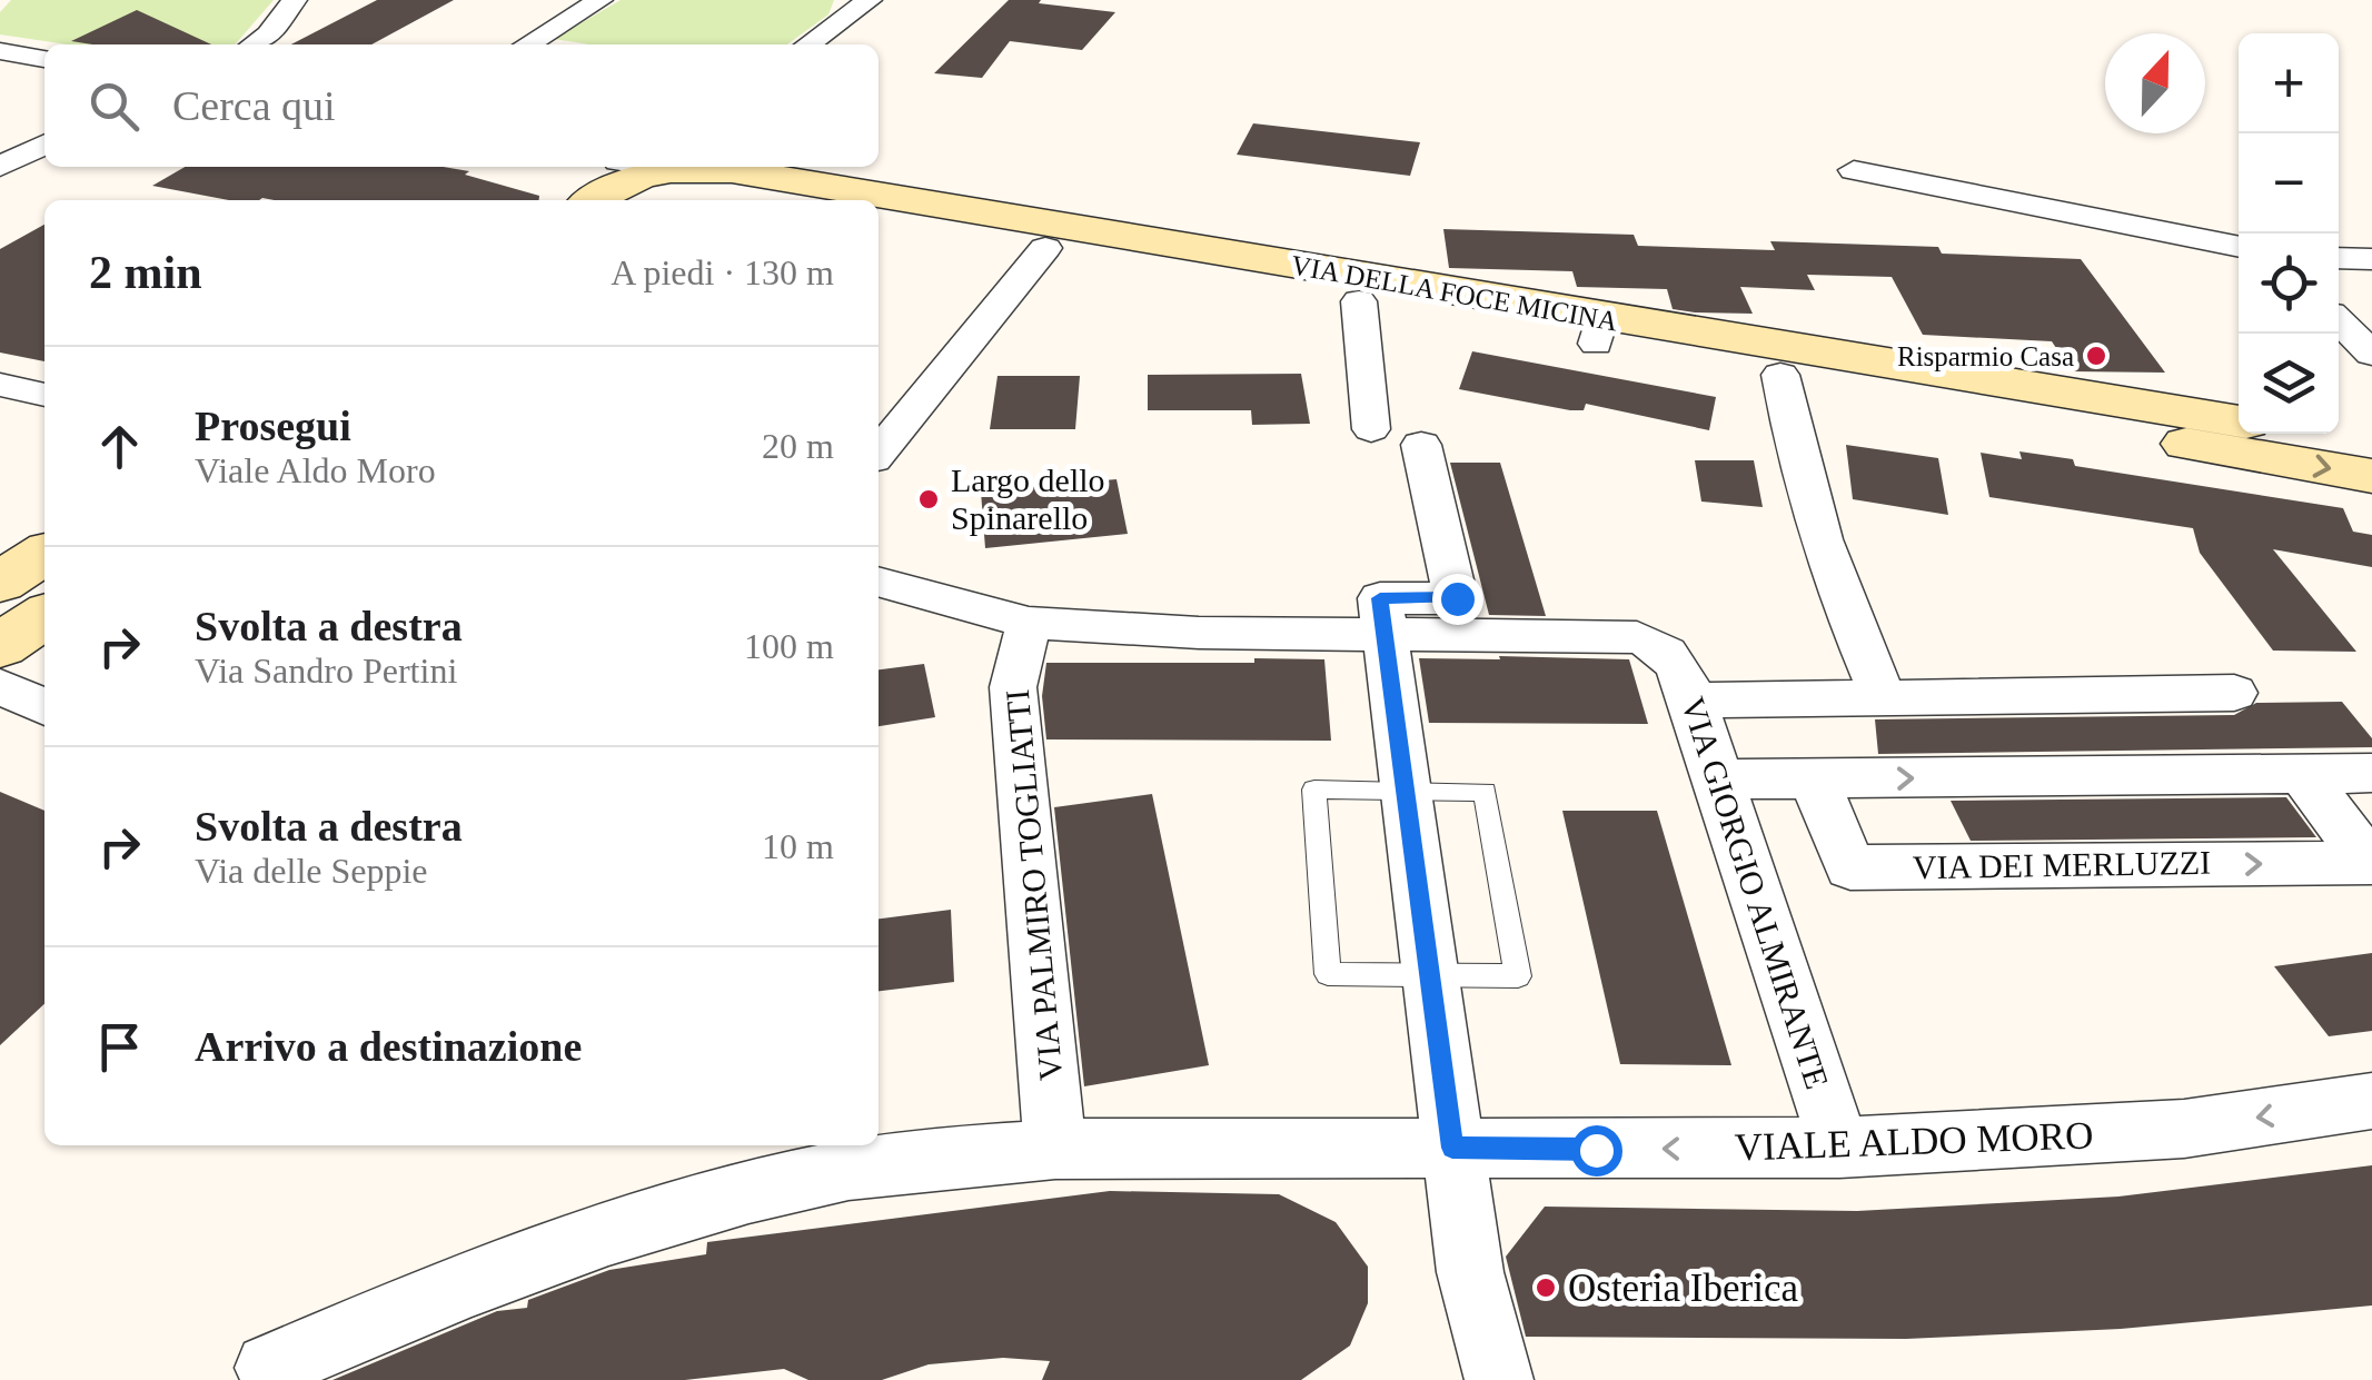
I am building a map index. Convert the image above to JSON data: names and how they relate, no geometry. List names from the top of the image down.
{
  "streets": {
    "street": [
      "VIA DELLA FOCE MICINA",
      "VIA DEI MERLUZZI",
      "VIA PALMIRO TOGLIATTI",
      "VIA GIORGIO ALMIRANTE",
      "VIALE ALDO MORO"
    ]
  },
  "crossings": [
    ["VIA PALMIRO TOGLIATTI", "VIALE ALDO MORO"],
    ["VIA GIORGIO ALMIRANTE", "VIALE ALDO MORO"]
  ],
  "places": ["Risparmio Casa", "Largo dello Spinarello", "Osteria Iberica"],
  "north": "top",
  "page": {
    "map_buttons": ["+", "−"],
    "search": "Cerca qui",
    "heading": ["2 min", "A piedi · 130 m"],
    "list": [
      ["Prosegui", "Viale Aldo Moro", "20 m"],
      ["Svolta a destra", "Via Sandro Pertini", "100 m"],
      ["Svolta a destra", "Via delle Seppie", "10 m"],
      "Arrivo a destinazione"
    ]
  }
}
